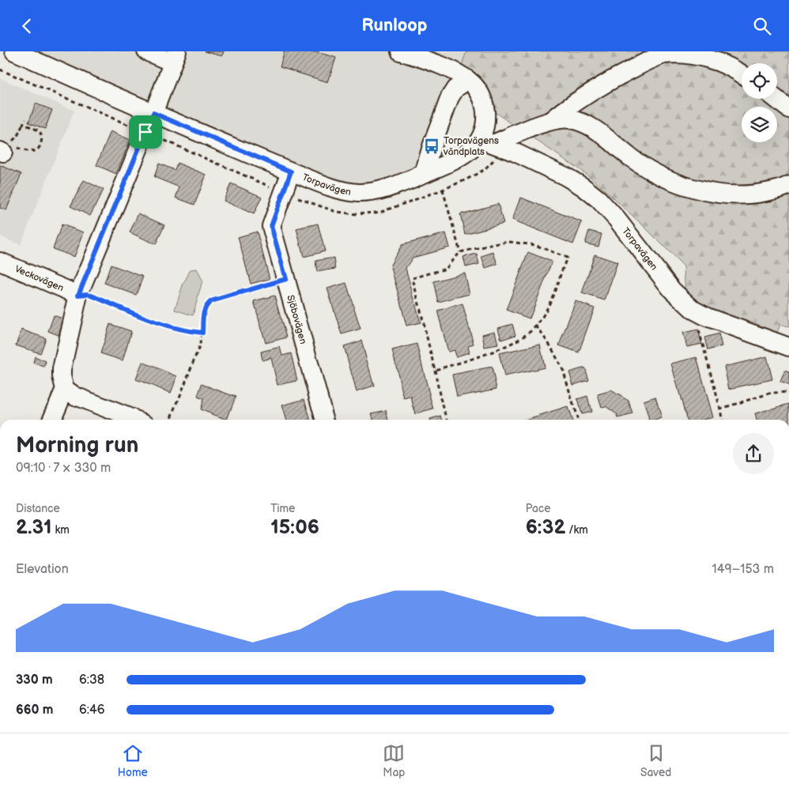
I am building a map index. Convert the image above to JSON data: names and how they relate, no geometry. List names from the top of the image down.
{
  "streets": {
    "street": ["Torpavägen", "Veckovägen", "Sjöbovägen"]
  },
  "crossings": [
    ["Torpavägen", "Sjöbovägen"]
  ],
  "places": {
    "bus stop": ["Torpavägens vändplats"]
  },
  "page": {
    "header": "Runloop",
    "heading": ["Morning run", "09:10 · 7 × 330 m"],
    "stats": [
      ["Distance", "2.31 km"],
      ["Time", "15:06"],
      ["Pace", "6:32 /km"]
    ],
    "chart": ["Elevation", "149–153 m"],
    "list": [
      {
        "name": "330 m",
        "note": "6:38"
      },
      {
        "name": "660 m",
        "note": "6:46"
      }
    ],
    "tabs": ["Home", "Map", "Saved"]
  }
}
